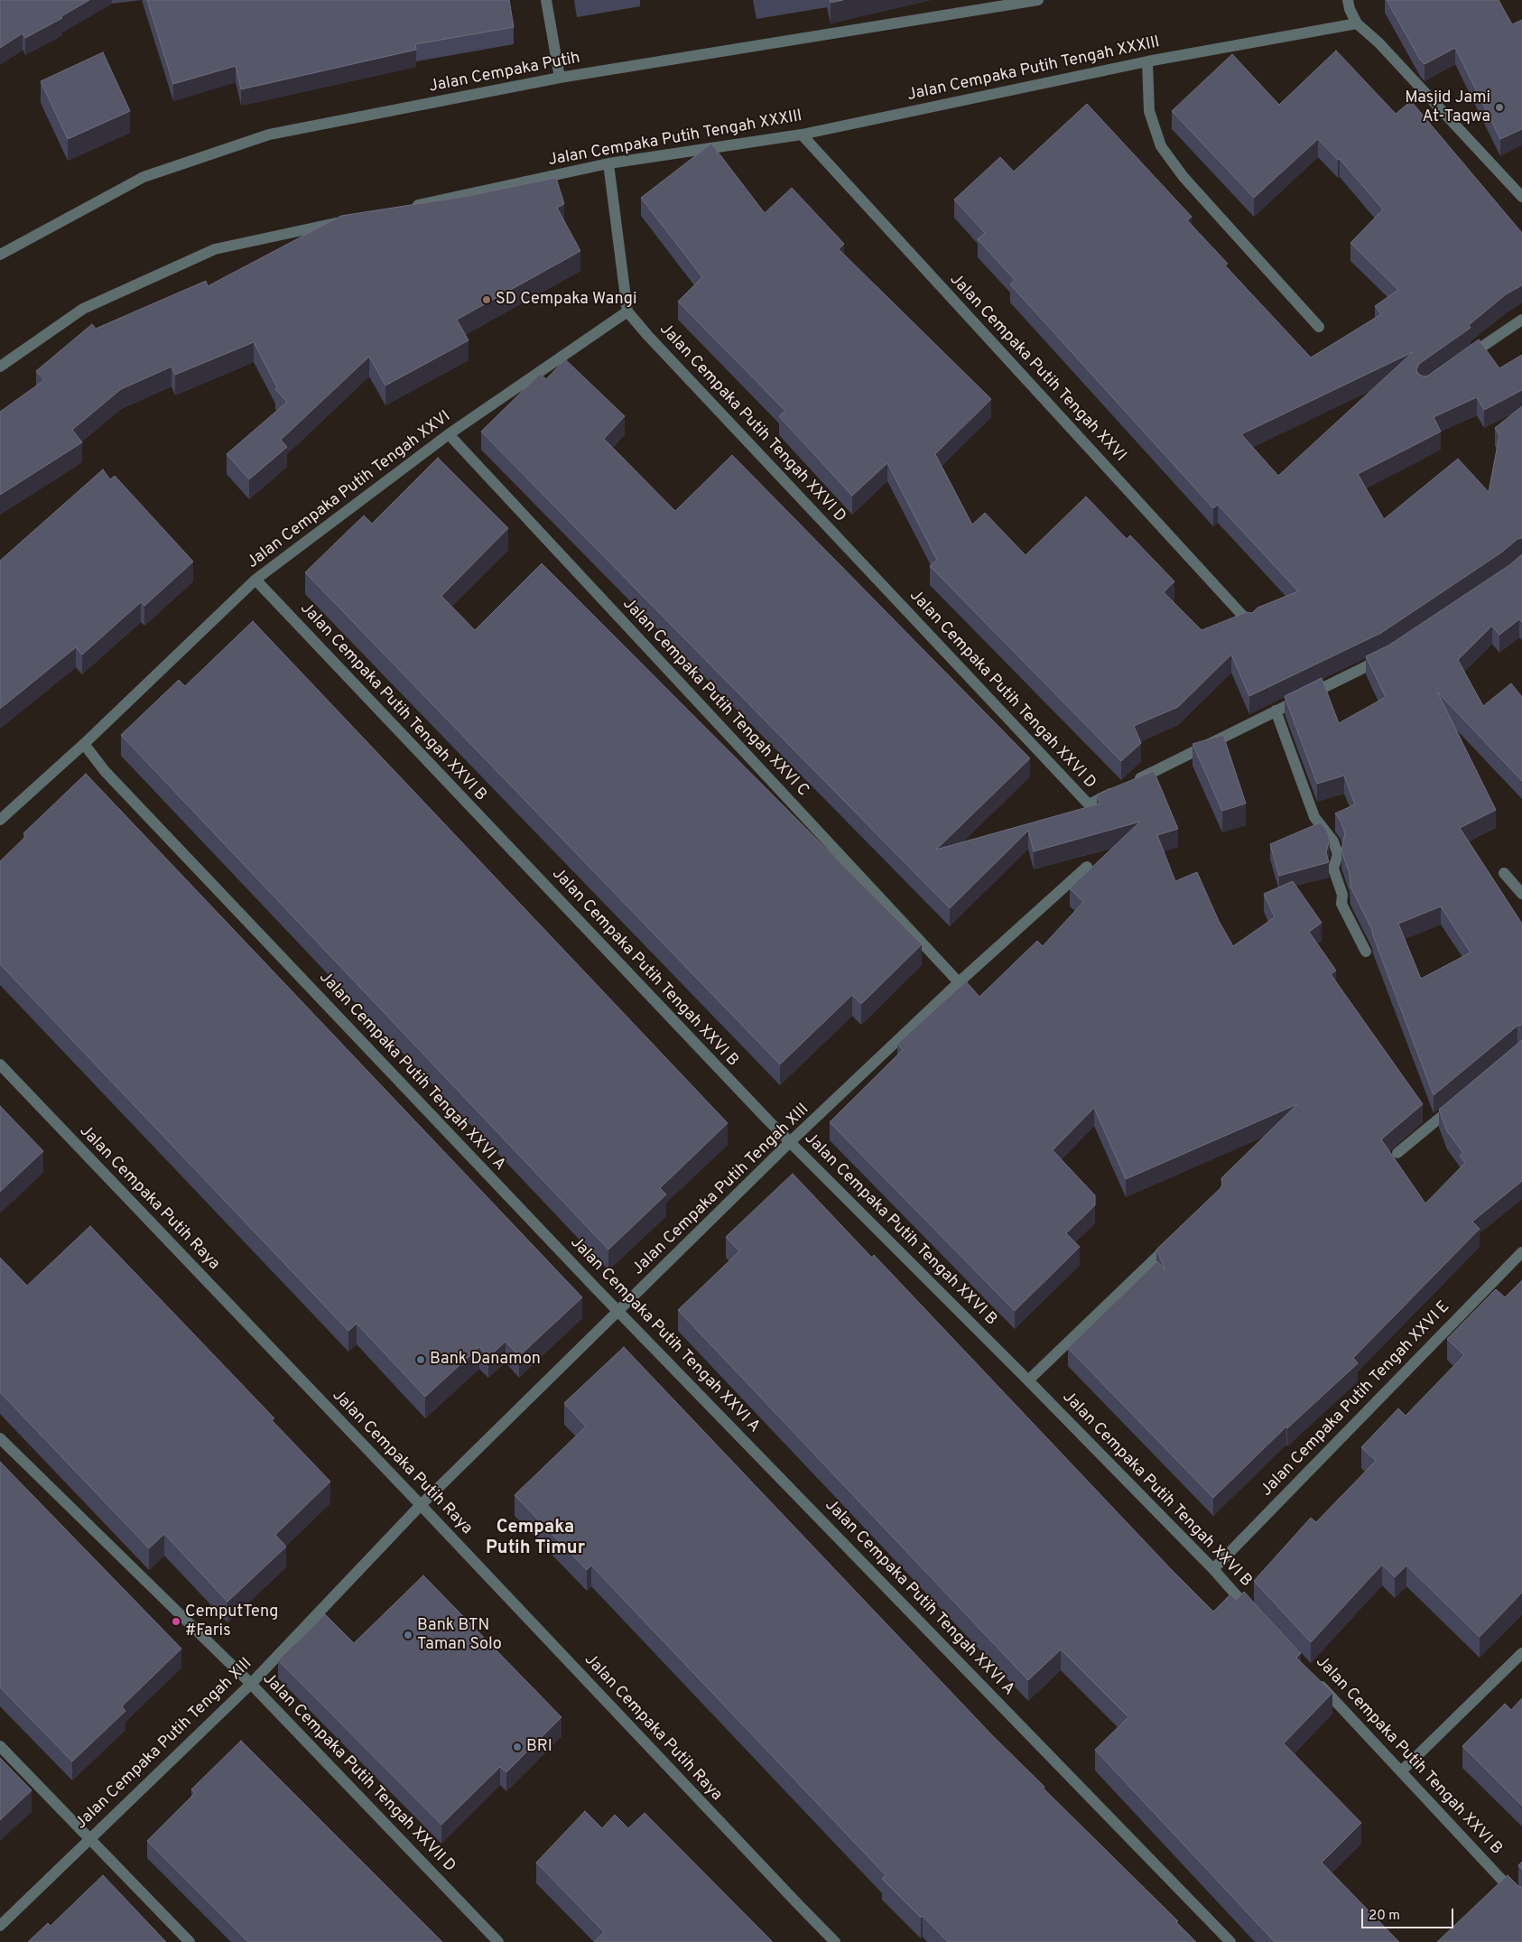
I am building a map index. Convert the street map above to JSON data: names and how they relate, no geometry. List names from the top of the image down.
{
  "streets": {
    "street": [
      "Jalan Cempaka Putih Tengah XXXIII",
      "Jalan Cempaka Putih",
      "Jalan Cempaka Putih Tengah XXVI",
      "Jalan Cempaka Putih Tengah XXVI D",
      "Jalan Cempaka Putih Tengah XXVI C",
      "Jalan Cempaka Putih Tengah XXVI B",
      "Jalan Cempaka Putih Tengah XXVI A",
      "Jalan Cempaka Putih Tengah XIII",
      "Jalan Cempaka Putih Raya",
      "Jalan Cempaka Putih Tengah XXVI E",
      "Jalan Cempaka Putih Tengah XXVII D"
    ]
  },
  "crossings": [
    ["Jalan Cempaka Putih Tengah XXXIII", "Jalan Cempaka Putih Tengah XXVI"],
    ["Jalan Cempaka Putih Tengah XXVI", "Jalan Cempaka Putih Tengah XXVI D"],
    ["Jalan Cempaka Putih Tengah XXVI", "Jalan Cempaka Putih Tengah XXVI C"],
    ["Jalan Cempaka Putih Tengah XXVI", "Jalan Cempaka Putih Tengah XXVI B"],
    ["Jalan Cempaka Putih Tengah XXVI", "Jalan Cempaka Putih Tengah XXVI A"],
    ["Jalan Cempaka Putih Tengah XXVI C", "Jalan Cempaka Putih Tengah XIII"],
    ["Jalan Cempaka Putih Tengah XXVI B", "Jalan Cempaka Putih Tengah XIII"],
    ["Jalan Cempaka Putih Tengah XXVI B", "Jalan Cempaka Putih Tengah XXVI E"],
    ["Jalan Cempaka Putih Tengah XXVI A", "Jalan Cempaka Putih Tengah XIII"],
    ["Jalan Cempaka Putih Tengah XIII", "Jalan Cempaka Putih Raya"],
    ["Jalan Cempaka Putih Tengah XIII", "Jalan Cempaka Putih Tengah XXVII D"]
  ],
  "districts": ["Cempaka Putih Timur"],
  "places": [
    "Masjid Jami At-Taqwa",
    "SD Cempaka Wangi",
    "Bank Danamon",
    "CemputTeng #Faris",
    "Bank BTN Taman Solo",
    "BRI"
  ],
  "scale_bar": "20 m"
}
